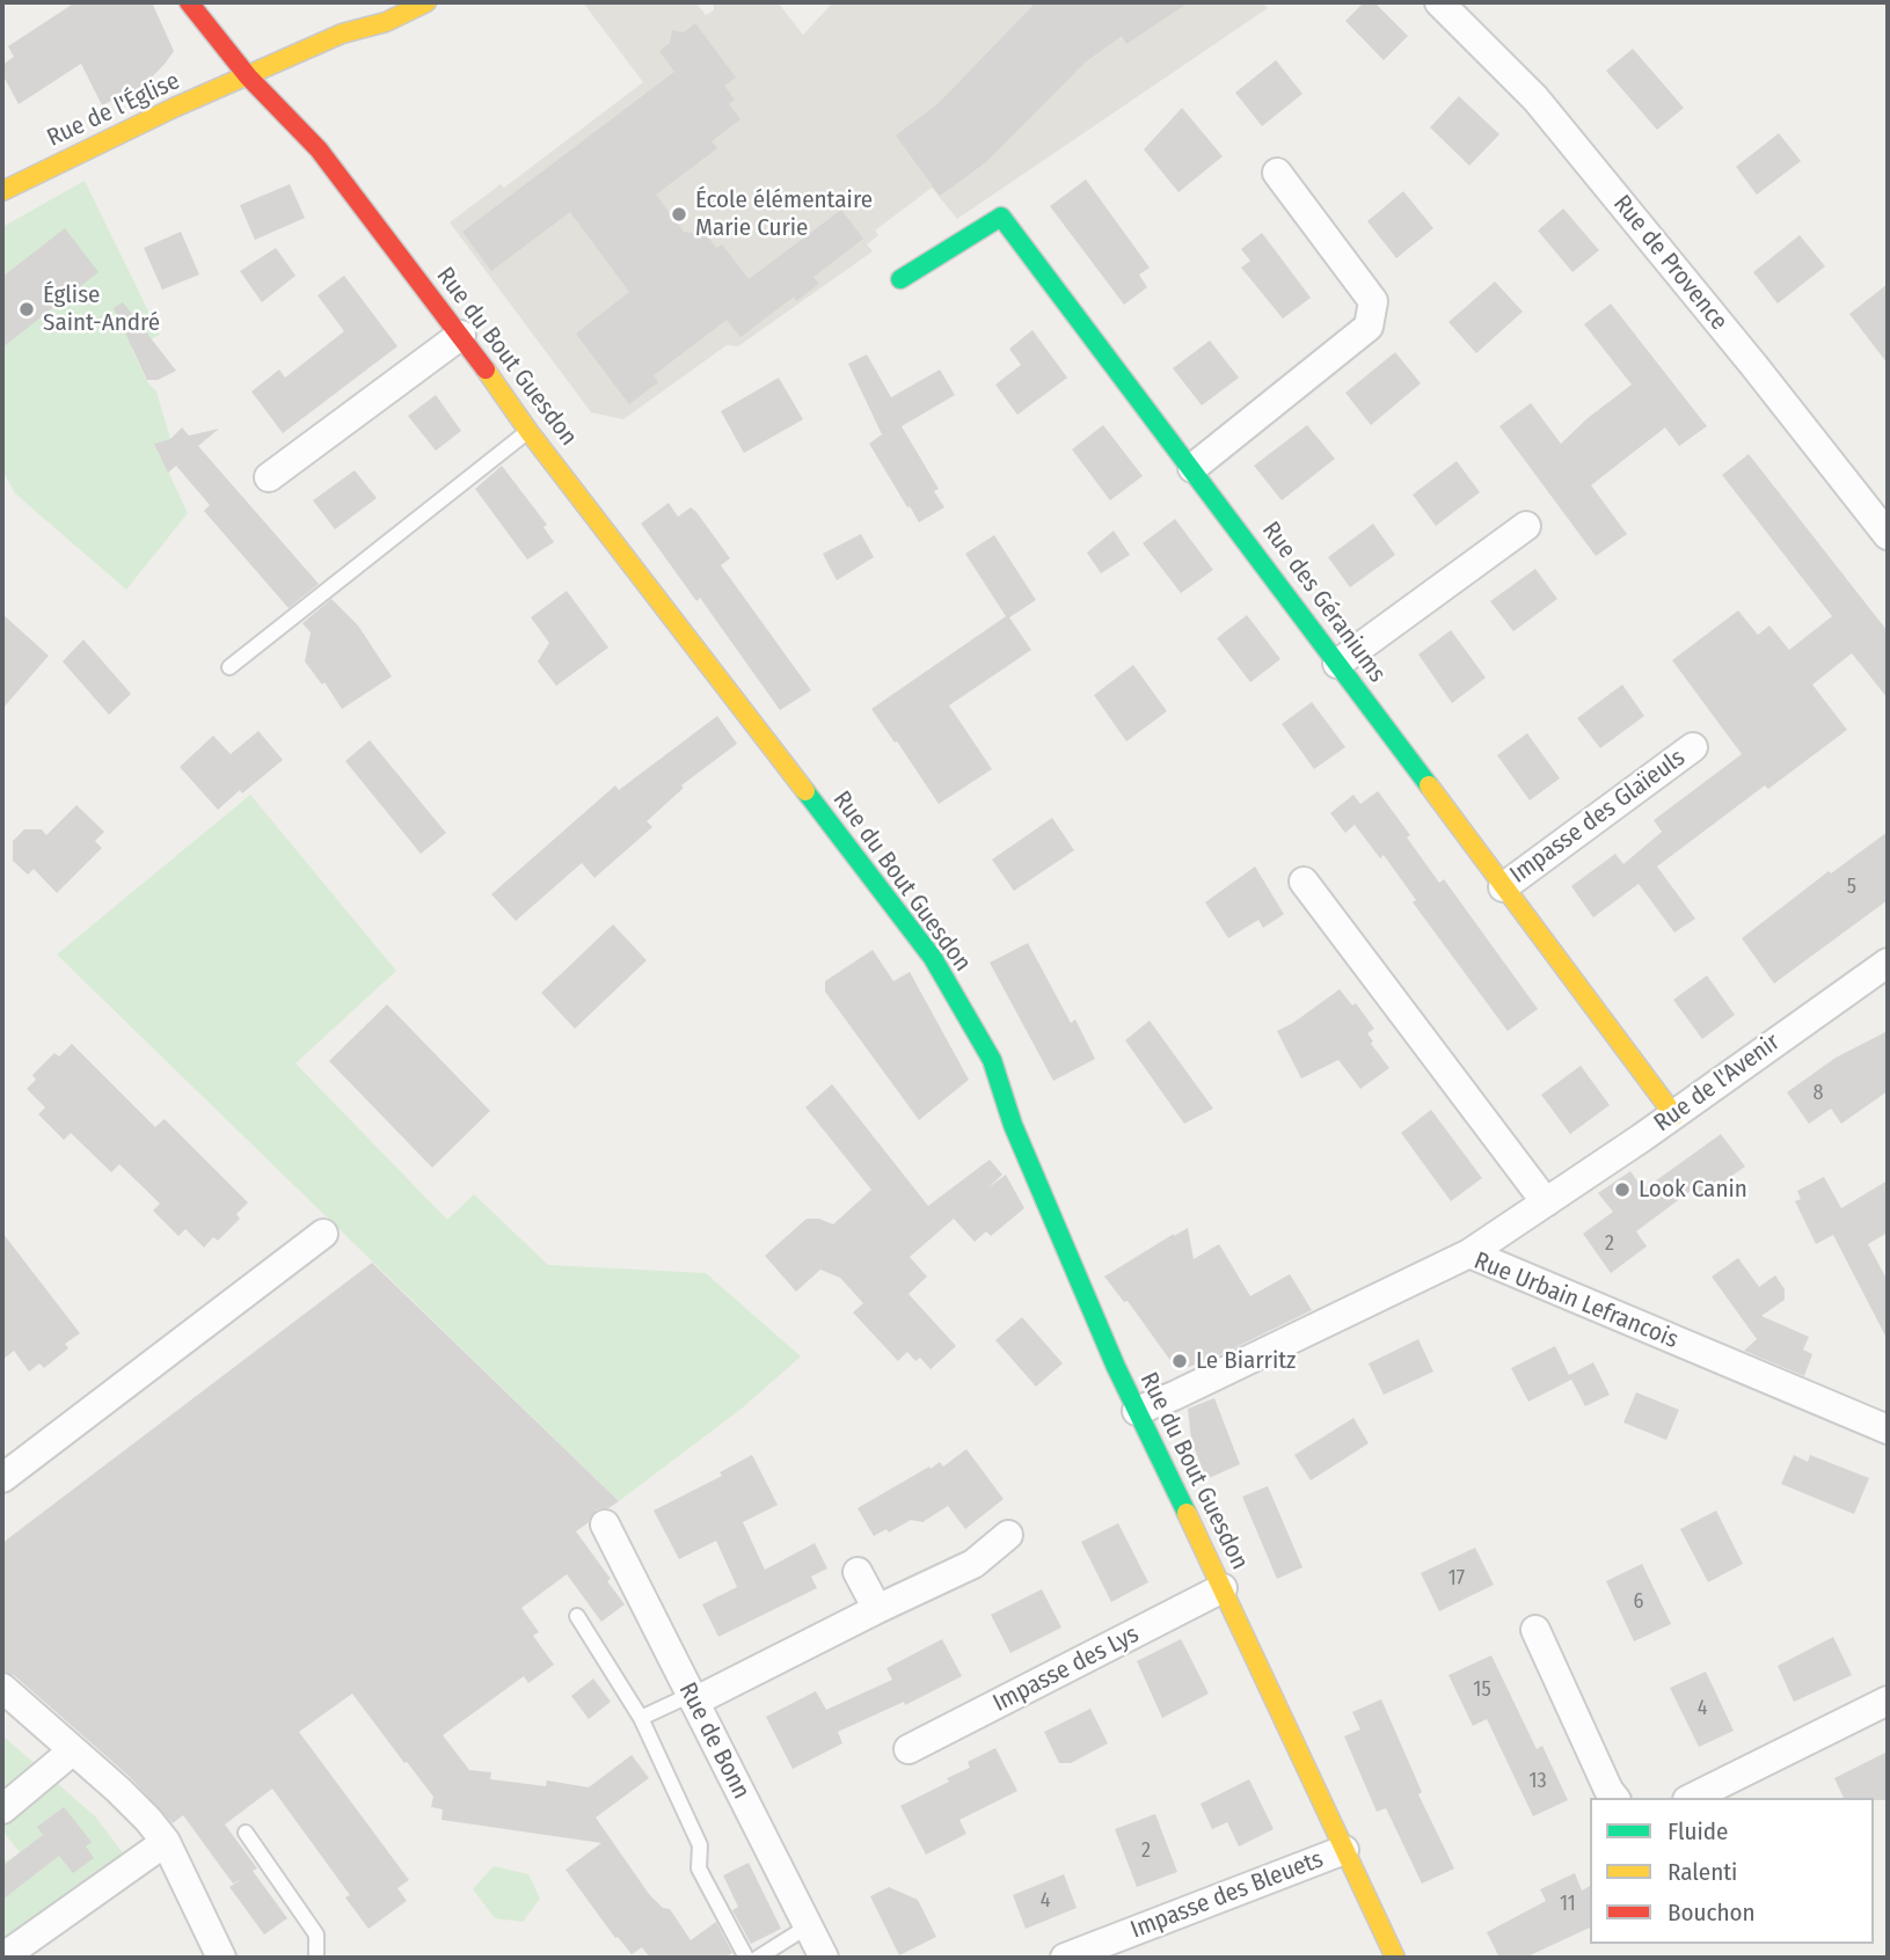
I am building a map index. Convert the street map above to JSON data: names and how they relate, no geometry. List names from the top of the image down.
{
  "streets": {
    "street": [
      "Rue de l'Église",
      "Rue de Provence",
      "Rue du Bout Guesdon",
      "Rue des Géraniums",
      "Impasse des Glaïeuls",
      "Rue de l'Avenir",
      "Rue Urbain Lefrancois",
      "Impasse des Lys",
      "Rue de Bonn",
      "Impasse des Bleuets"
    ]
  },
  "crossings": [
    ["Rue de l'Église", "Rue du Bout Guesdon"],
    ["Rue du Bout Guesdon", "Rue Urbain Lefrancois"],
    ["Rue du Bout Guesdon", "Impasse des Lys"],
    ["Rue du Bout Guesdon", "Impasse des Bleuets"],
    ["Rue des Géraniums", "Impasse des Glaïeuls"],
    ["Rue des Géraniums", "Rue de l'Avenir"],
    ["Rue de l'Avenir", "Rue Urbain Lefrancois"]
  ],
  "places": [
    "École élémentaire Marie Curie",
    "Église Saint-André",
    "Look Canin",
    "Le Biarritz"
  ],
  "house_numbers": [
    "5",
    "8",
    "2",
    "17",
    "6",
    "15",
    "4",
    "13",
    "2",
    "4",
    "11"
  ],
  "legend": ["Fluide", "Ralenti", "Bouchon"]
}
